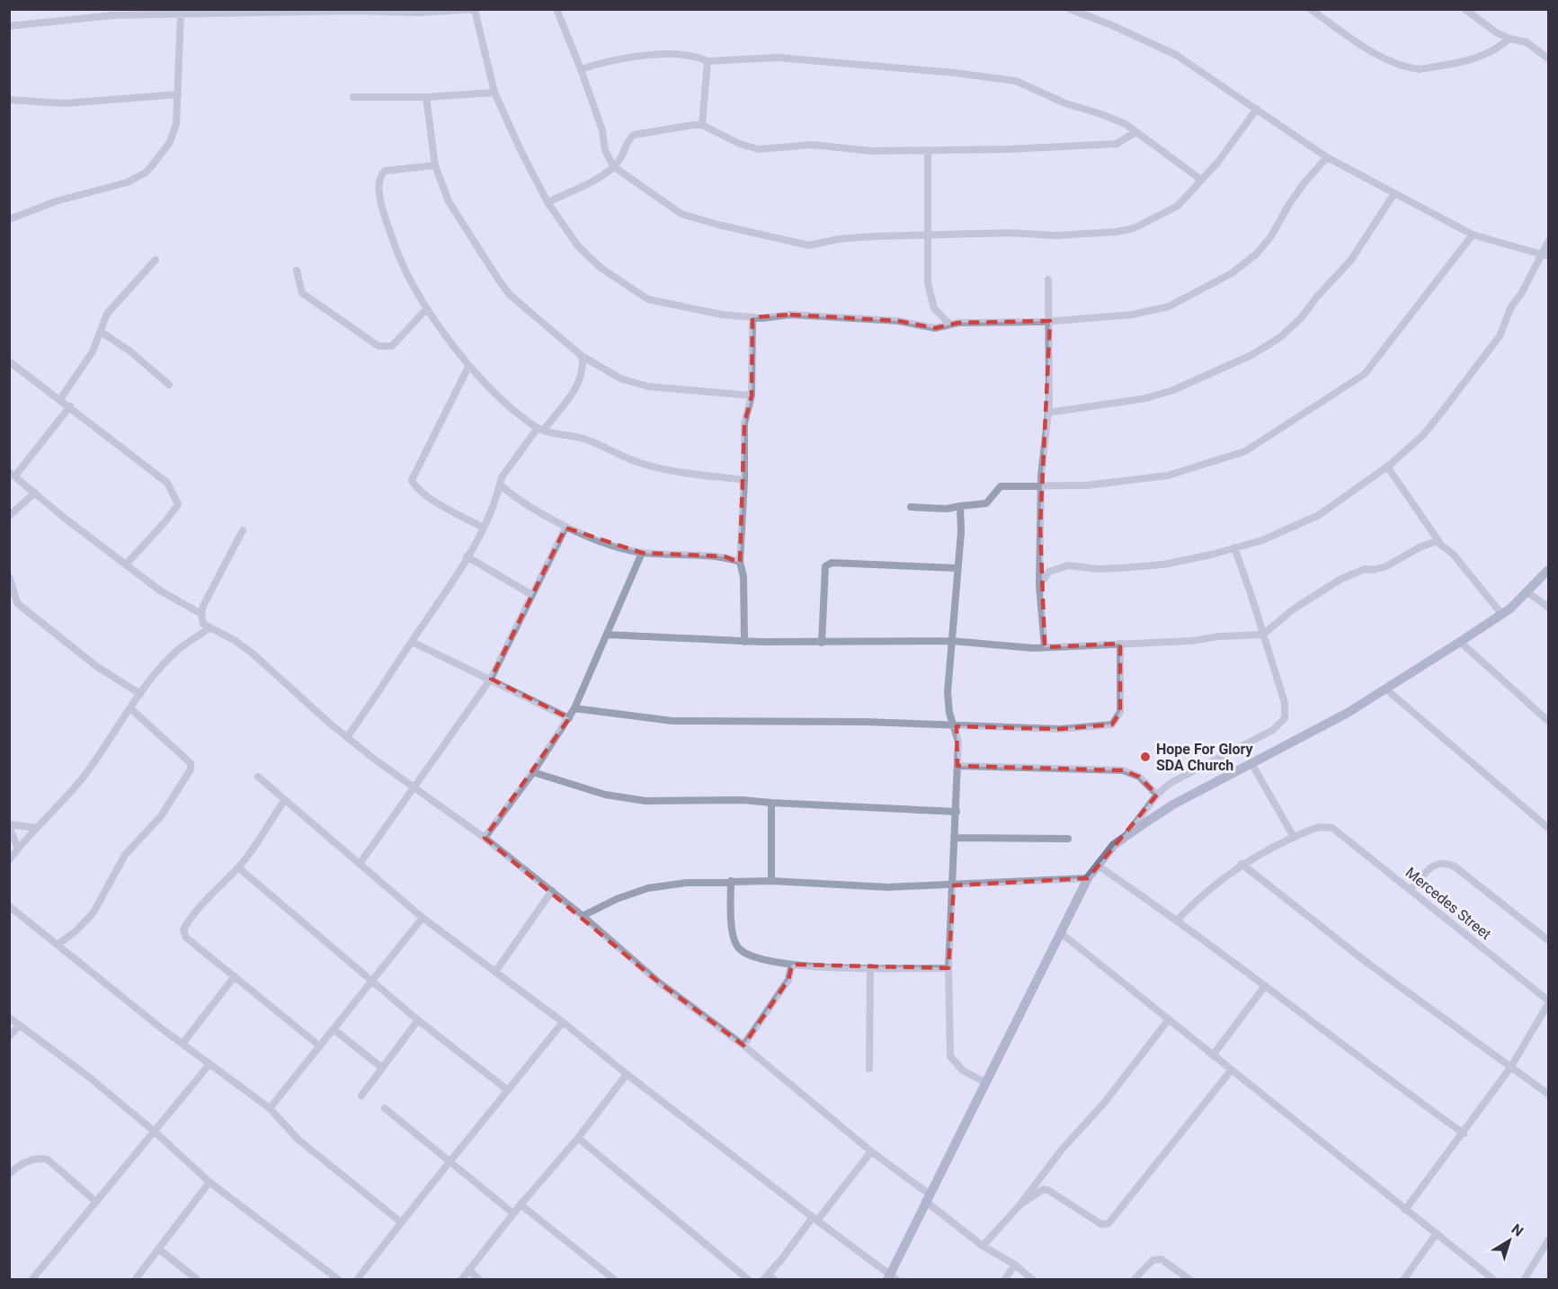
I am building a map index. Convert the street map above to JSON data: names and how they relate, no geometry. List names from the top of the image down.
{
  "streets": {
    "street": ["Mercedes Street"]
  },
  "places": ["Hope For Glory SDA Church"],
  "north": "top right"
}
